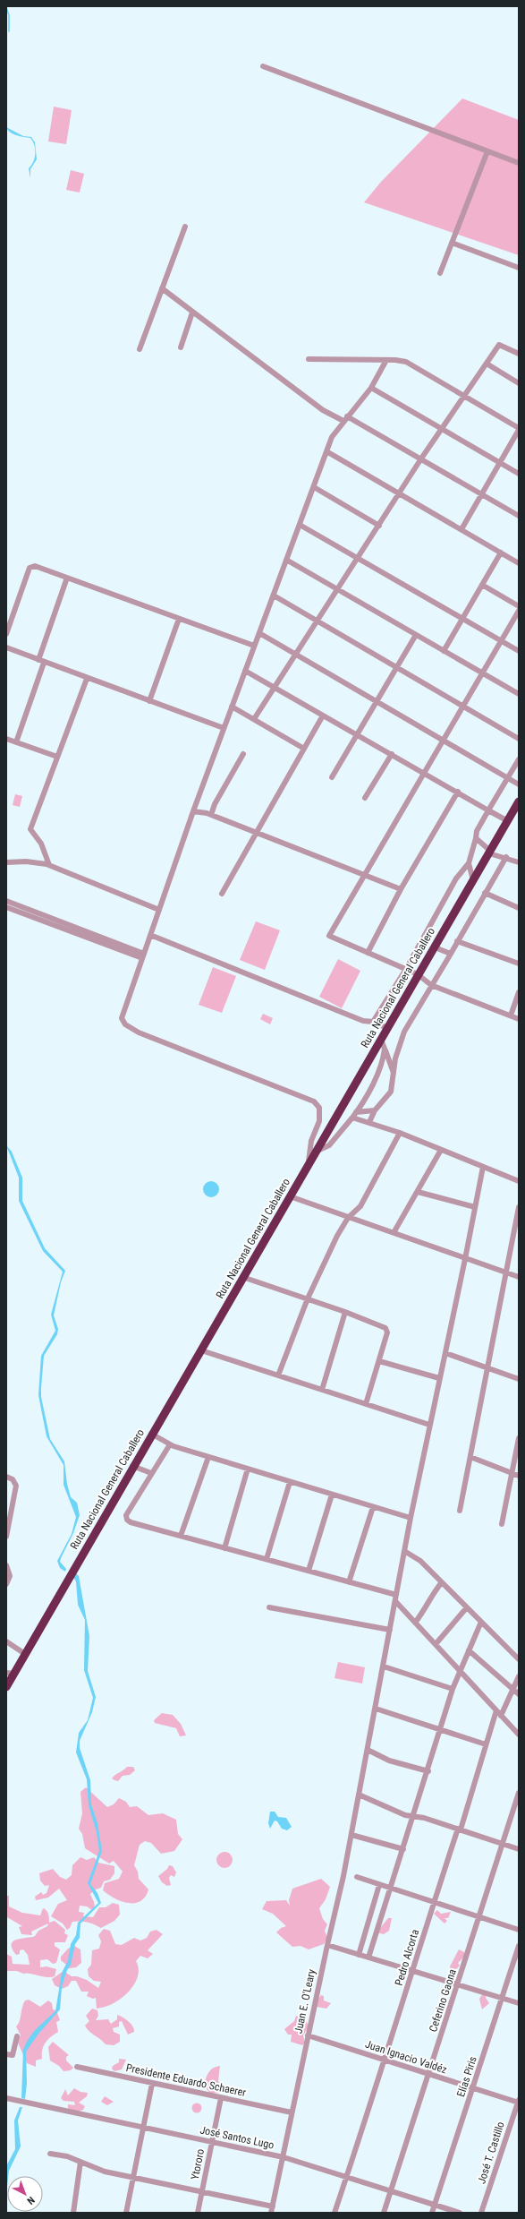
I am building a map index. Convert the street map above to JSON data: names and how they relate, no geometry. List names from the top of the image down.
{
  "streets": {
    "highway": ["Ruta Nacional General Caballero"],
    "street": [
      "Pedro Alcorta",
      "Ceferino Gaona",
      "Juan E. O'Leary",
      "Juan Ignacio Valdéz",
      "Elías Piris",
      "Presidente Eduardo Schaerer",
      "José Santos Lugo",
      "José T. Castillo",
      "Ytororo"
    ]
  },
  "crossings": [
    ["Pedro Alcorta", "Juan Ignacio Valdéz"],
    ["Pedro Alcorta", "José Santos Lugo"],
    ["Ceferino Gaona", "Juan Ignacio Valdéz"],
    ["Ceferino Gaona", "José Santos Lugo"],
    ["Juan E. O'Leary", "Juan Ignacio Valdéz"],
    ["Juan E. O'Leary", "Presidente Eduardo Schaerer"],
    ["Juan E. O'Leary", "José Santos Lugo"],
    ["Juan Ignacio Valdéz", "Elías Piris"],
    ["Juan Ignacio Valdéz", "José T. Castillo"],
    ["Elías Piris", "José Santos Lugo"],
    ["Presidente Eduardo Schaerer", "Ytororo"],
    ["José Santos Lugo", "Ytororo"]
  ],
  "north": "bottom right"
}
